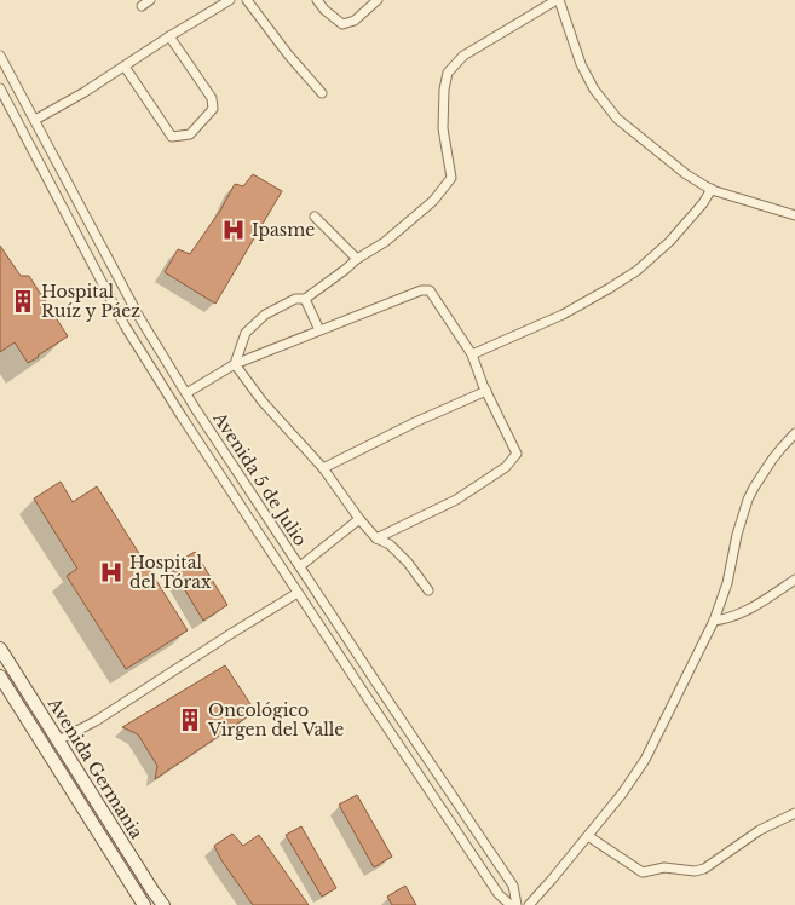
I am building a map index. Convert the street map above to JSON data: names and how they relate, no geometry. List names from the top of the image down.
{
  "streets": {
    "street": ["Avenida 5 de Julio", "Avenida Germania"]
  },
  "places": {
    "hospital": ["Ipasme", "Hospital del Tórax"],
    "building": ["Hospital Ruíz y Páez", "Oncológico Virgen del Valle"]
  }
}
